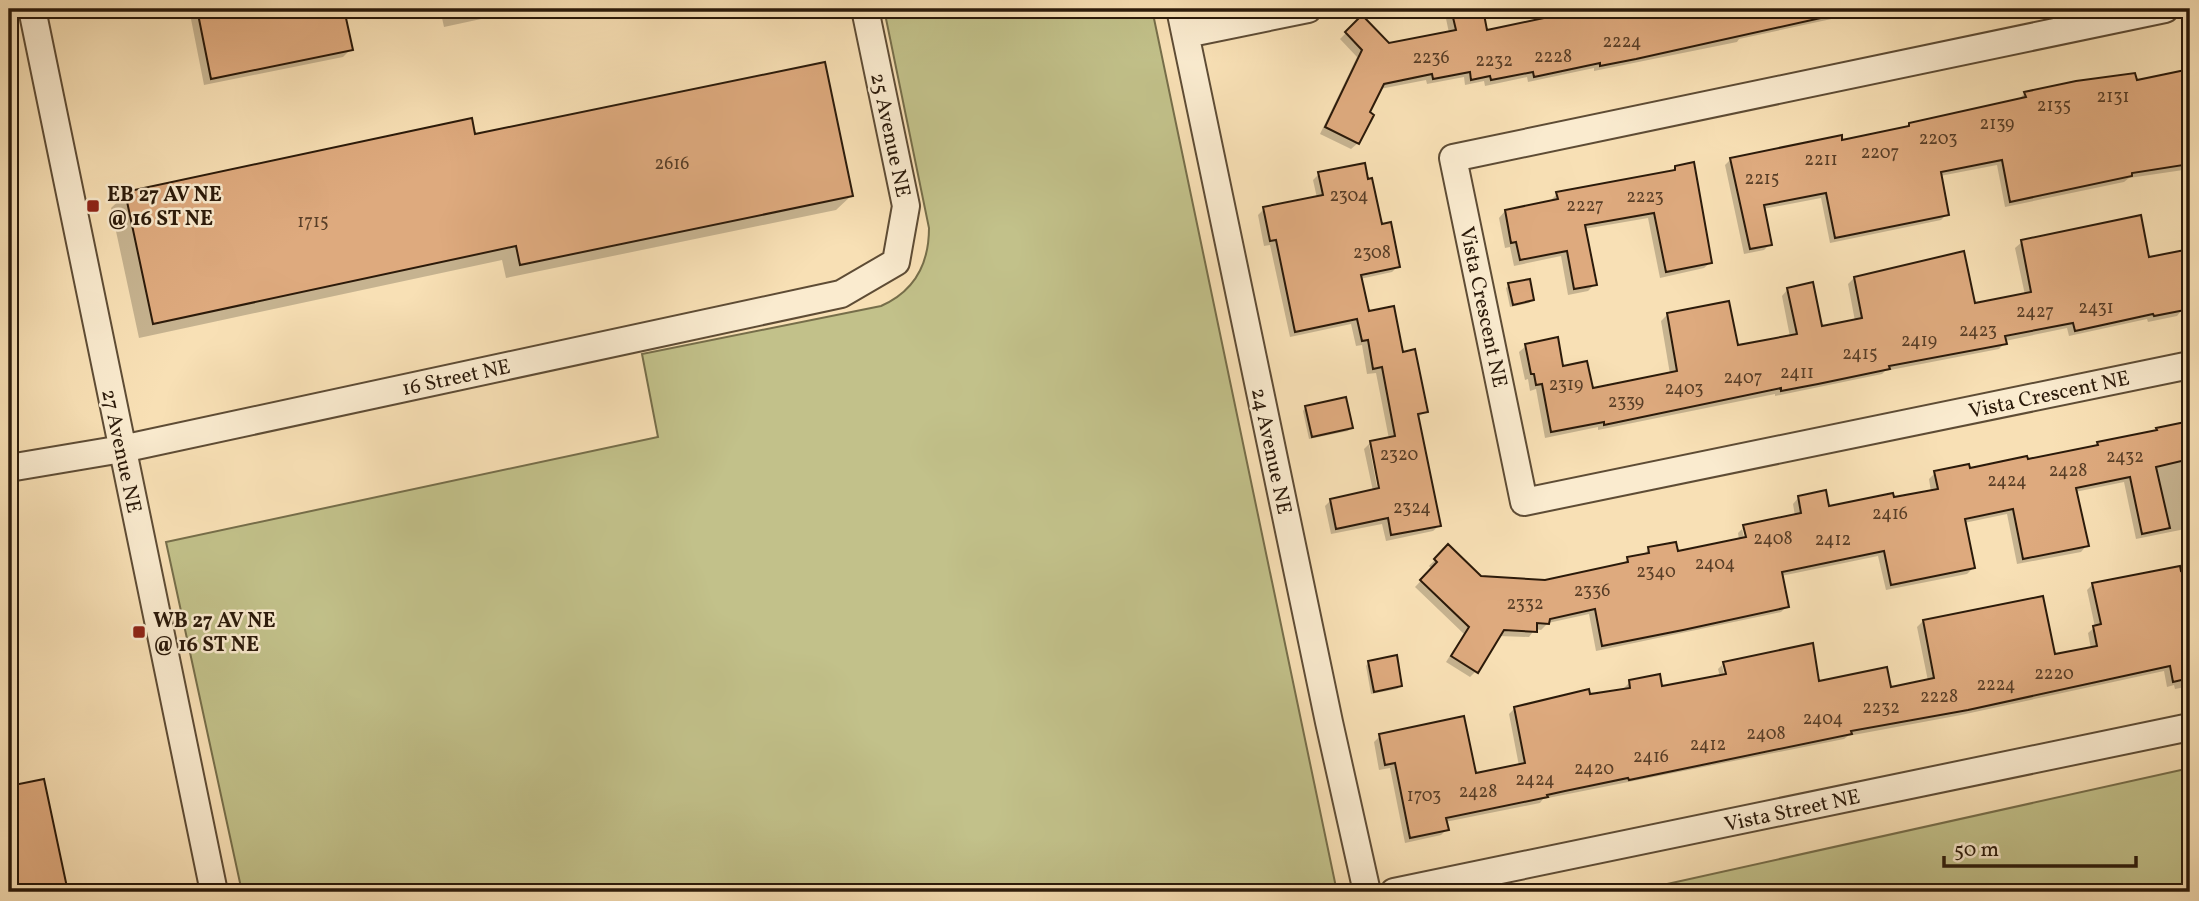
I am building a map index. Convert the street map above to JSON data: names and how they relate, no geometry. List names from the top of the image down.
{
  "streets": {
    "street": [
      "25 Avenue NE",
      "Vista Crescent NE",
      "16 Street NE",
      "27 Avenue NE",
      "24 Avenue NE",
      "Vista Street NE"
    ]
  },
  "crossings": [
    ["25 Avenue NE", "16 Street NE"],
    ["16 Street NE", "27 Avenue NE"]
  ],
  "places": {
    "transit": ["EB 27 AV NE @ 16 ST NE", "WB 27 AV NE @ 16 ST NE"]
  },
  "house_numbers": [
    "2224",
    "2228",
    "2236",
    "2232",
    "2131",
    "2135",
    "2139",
    "2203",
    "2207",
    "2211",
    "2616",
    "2215",
    "2304",
    "2223",
    "2227",
    "1715",
    "2308",
    "2431",
    "2427",
    "2423",
    "2419",
    "2415",
    "2411",
    "2407",
    "2319",
    "2403",
    "2339",
    "2320",
    "2432",
    "2428",
    "2424",
    "2324",
    "2416",
    "2408",
    "2412",
    "2404",
    "2340",
    "2336",
    "2332",
    "2220",
    "2224",
    "2228",
    "2232",
    "2404",
    "2408",
    "2412",
    "2416",
    "2420",
    "2424",
    "2428",
    "1703"
  ],
  "scale_bar": "50 m"
}
